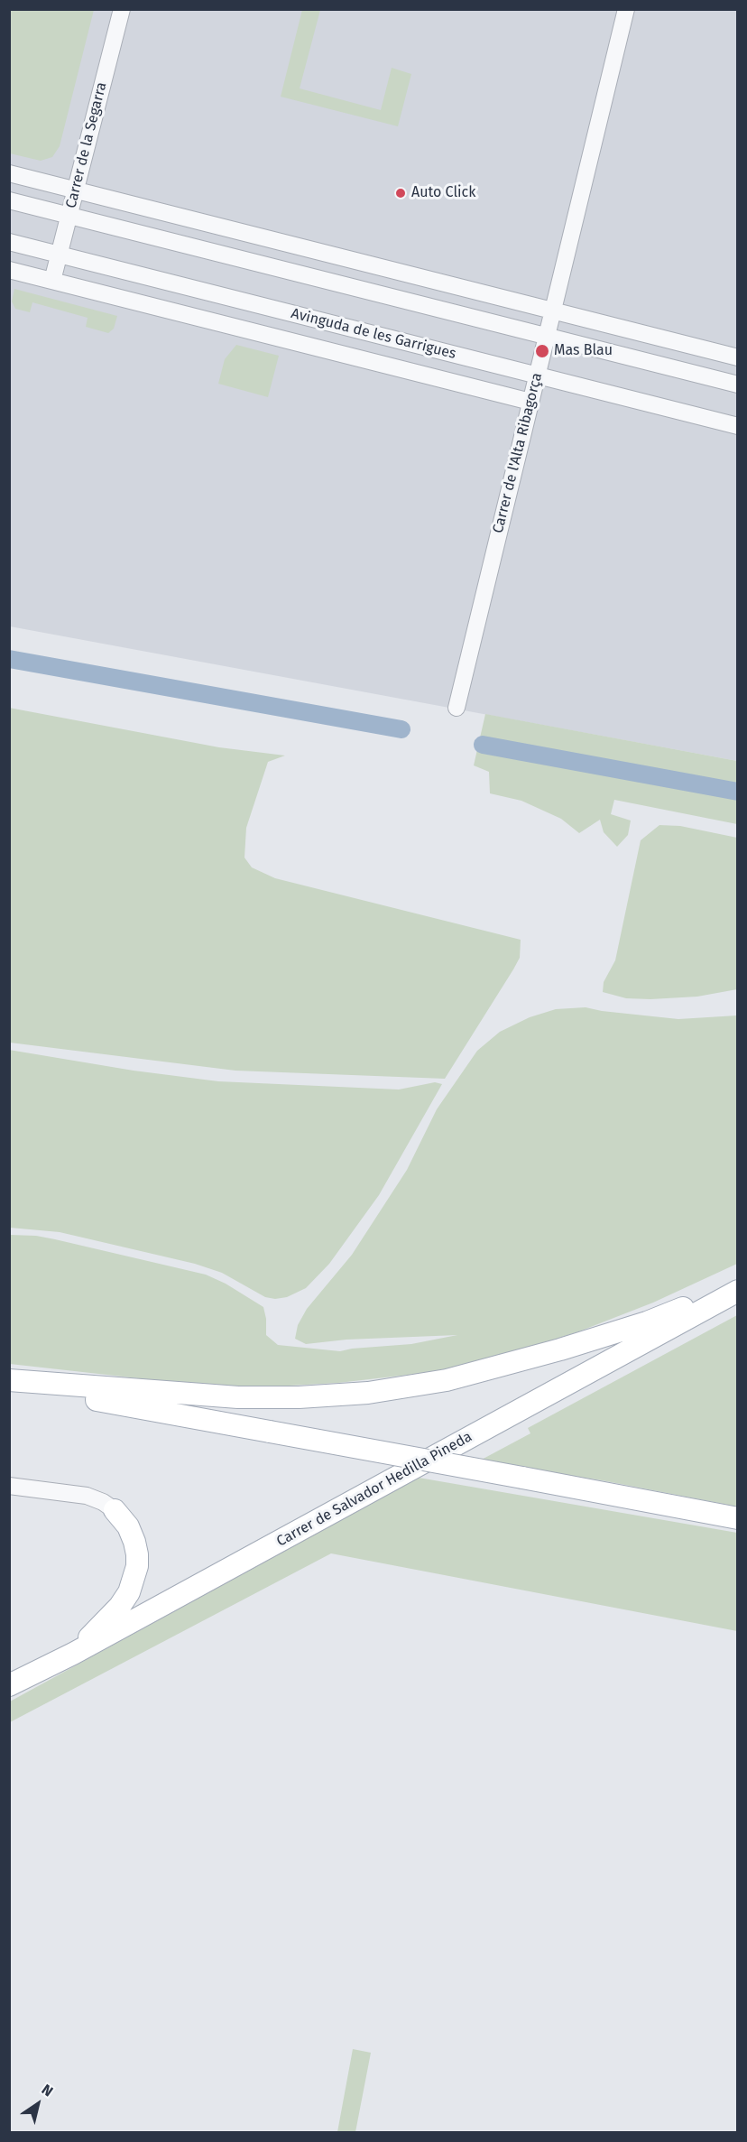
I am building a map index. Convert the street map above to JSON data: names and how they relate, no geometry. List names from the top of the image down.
{
  "streets": {
    "main road": ["Carrer de Salvador Hedilla Pineda"],
    "street": ["Carrer de la Segarra", "Avinguda de les Garrigues", "Carrer de l'Alta Ribagorça"]
  },
  "crossings": [
    ["Carrer de la Segarra", "Avinguda de les Garrigues"],
    ["Avinguda de les Garrigues", "Carrer de l'Alta Ribagorça"]
  ],
  "places": ["Auto Click", "Mas Blau"],
  "north": "top right"
}
